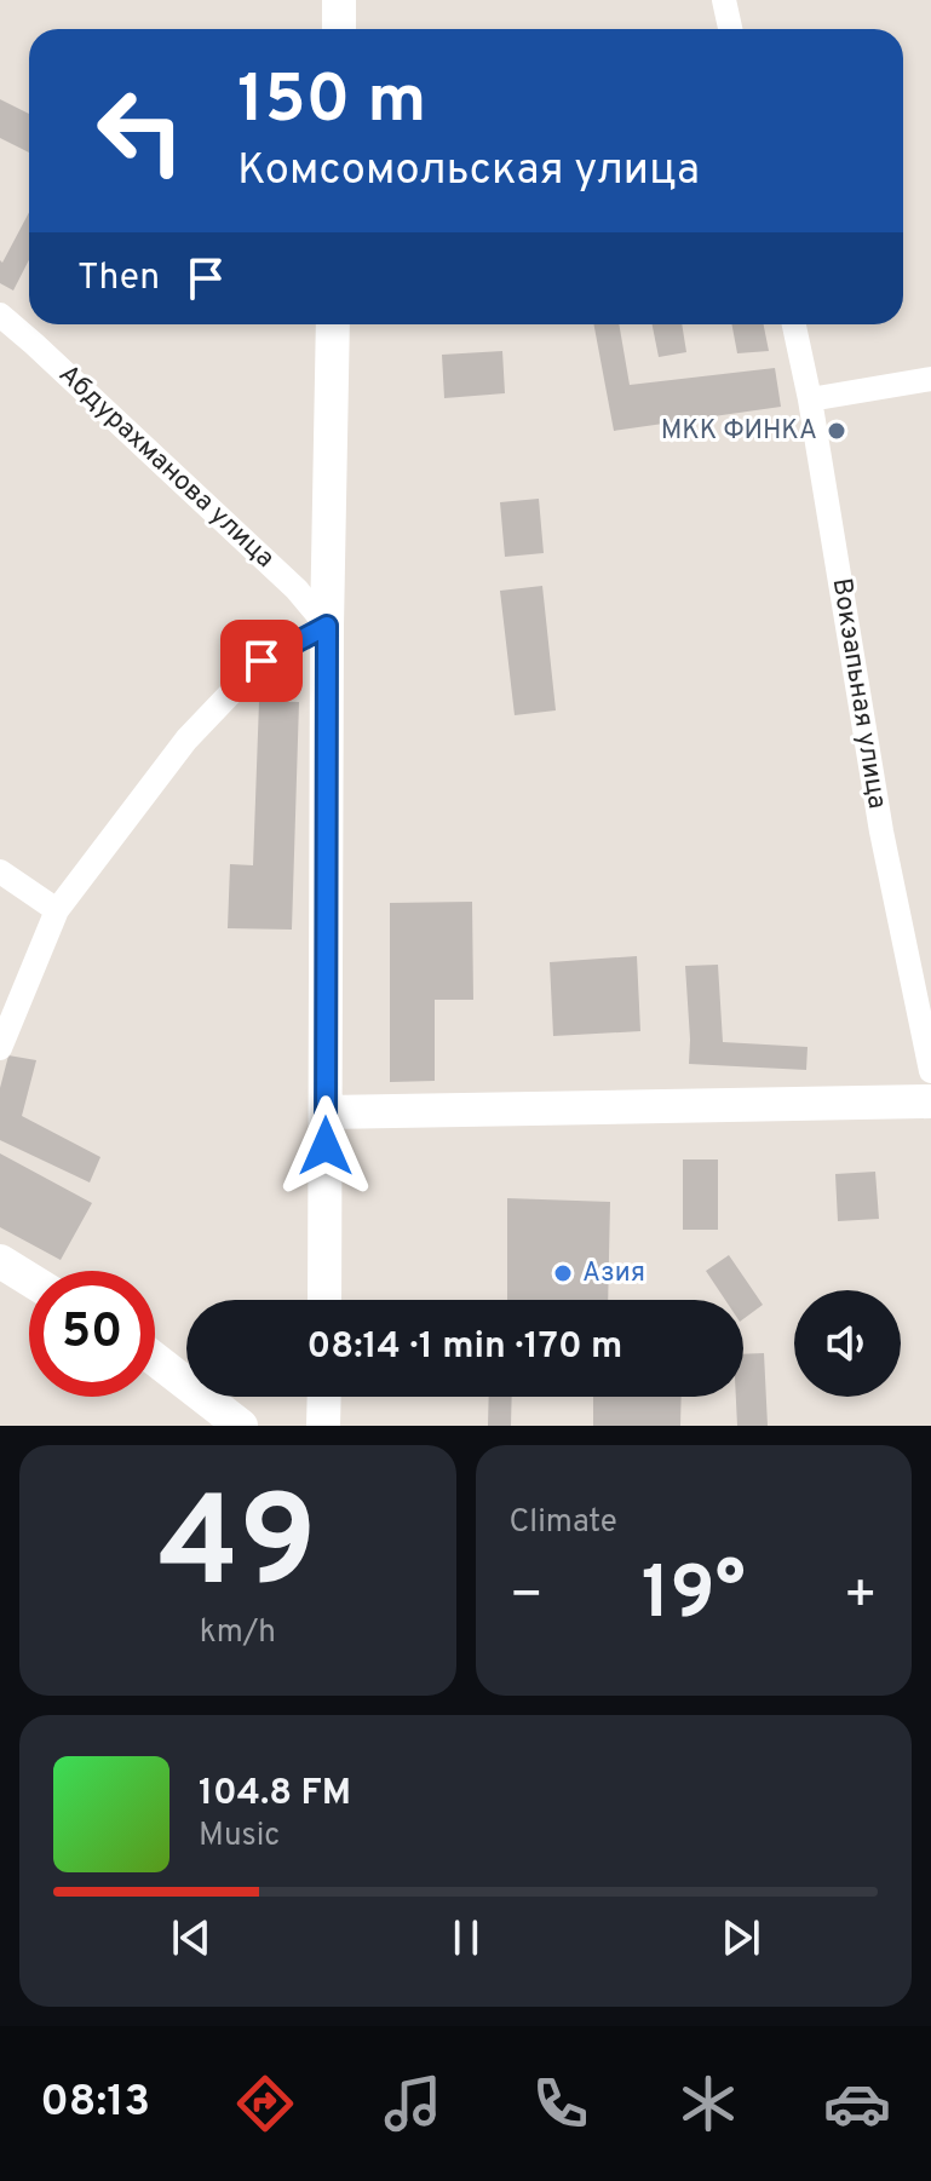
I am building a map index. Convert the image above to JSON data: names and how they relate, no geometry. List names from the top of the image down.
{
  "streets": {
    "street": ["Абдурахманова улица", "Вокэапьная улица"]
  },
  "places": ["МКК ФИНКА", "Азия"],
  "page": {
    "turn": ["150 m", "Комсомольская улица"],
    "then": "Then",
    "limit": "50",
    "trip": "08:14 · 1 min · 170 m",
    "tile": [
      ["49", "km/h"],
      "Climate"
    ],
    "heat": ["−", "19°", "+"],
    "song": ["104.8 FM", "Music"],
    "tabs": "08:13"
  }
}
